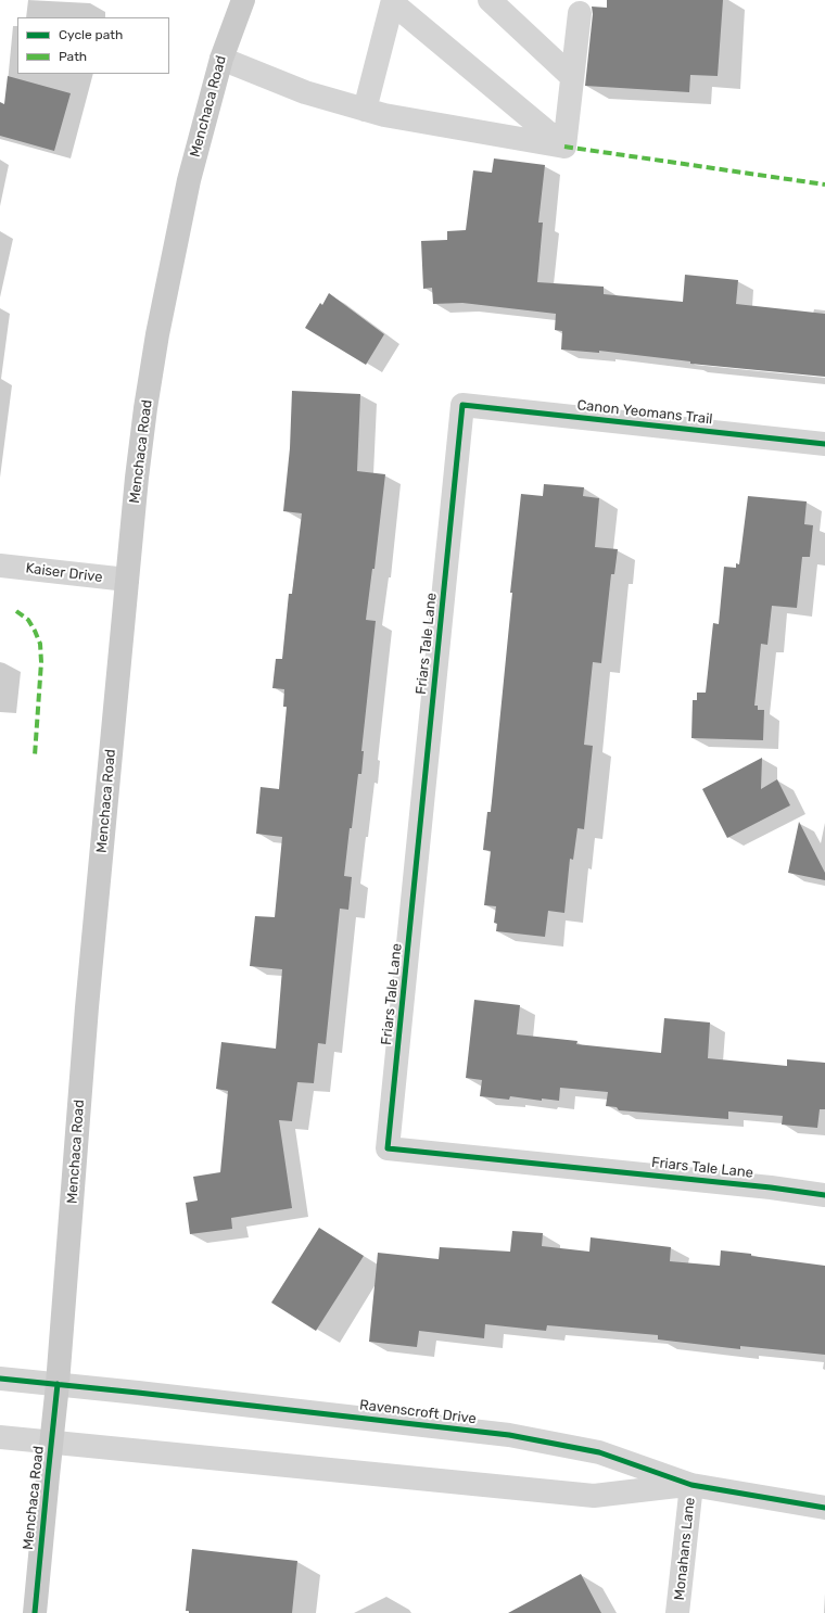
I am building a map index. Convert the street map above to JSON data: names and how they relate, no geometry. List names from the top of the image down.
{
  "streets": {
    "main road": ["Menchaca Road"],
    "street": [
      "Canon Yeomans Trail",
      "Kaiser Drive",
      "Friars Tale Lane",
      "Ravenscroft Drive",
      "Monahans Lane"
    ]
  },
  "crossings": [
    ["Menchaca Road", "Kaiser Drive"],
    ["Menchaca Road", "Ravenscroft Drive"],
    ["Canon Yeomans Trail", "Friars Tale Lane"],
    ["Ravenscroft Drive", "Monahans Lane"]
  ],
  "legend": ["Cycle path", "Path"]
}
